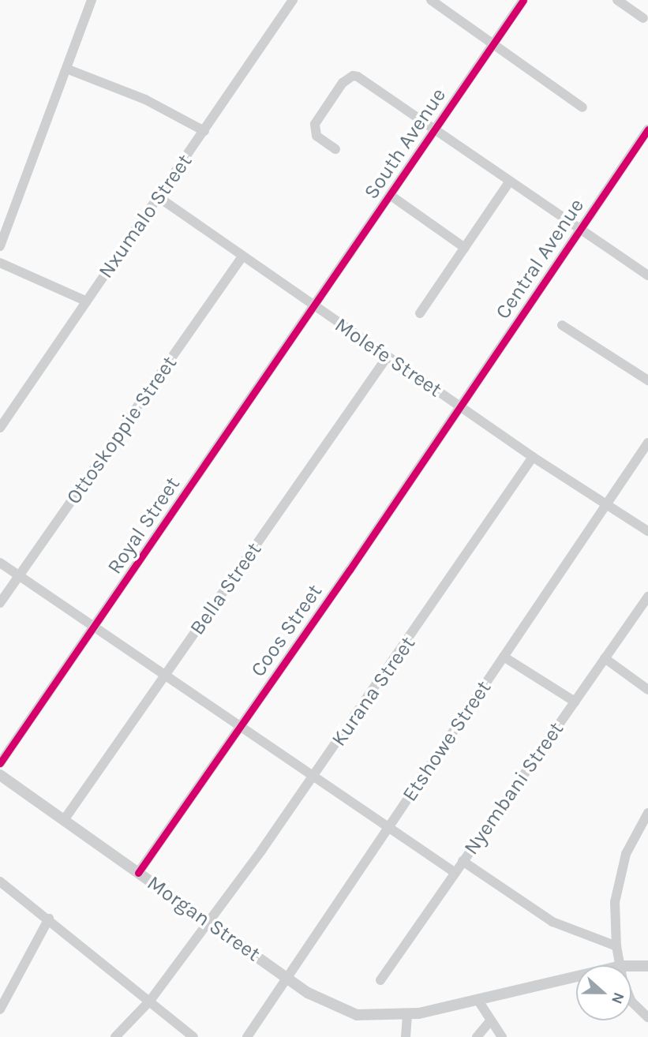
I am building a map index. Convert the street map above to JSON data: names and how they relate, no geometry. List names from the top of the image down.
{
  "streets": {
    "street": [
      "South Avenue",
      "Nxumalo Street",
      "Central Avenue",
      "Molefe Street",
      "Ottoskoppie Street",
      "Royal Street",
      "Bella Street",
      "Coos Street",
      "Kurana Street",
      "Etshowe Street",
      "Nyembani Street",
      "Morgan Street"
    ]
  },
  "crossings": [
    ["South Avenue", "Molefe Street"],
    ["South Avenue", "Royal Street"],
    ["Nxumalo Street", "Molefe Street"],
    ["Central Avenue", "Molefe Street"],
    ["Central Avenue", "Coos Street"],
    ["Molefe Street", "Ottoskoppie Street"],
    ["Molefe Street", "Royal Street"],
    ["Molefe Street", "Bella Street"],
    ["Molefe Street", "Coos Street"],
    ["Molefe Street", "Kurana Street"],
    ["Molefe Street", "Etshowe Street"],
    ["Bella Street", "Morgan Street"],
    ["Coos Street", "Morgan Street"],
    ["Kurana Street", "Morgan Street"],
    ["Etshowe Street", "Morgan Street"]
  ],
  "north": "right"
}
